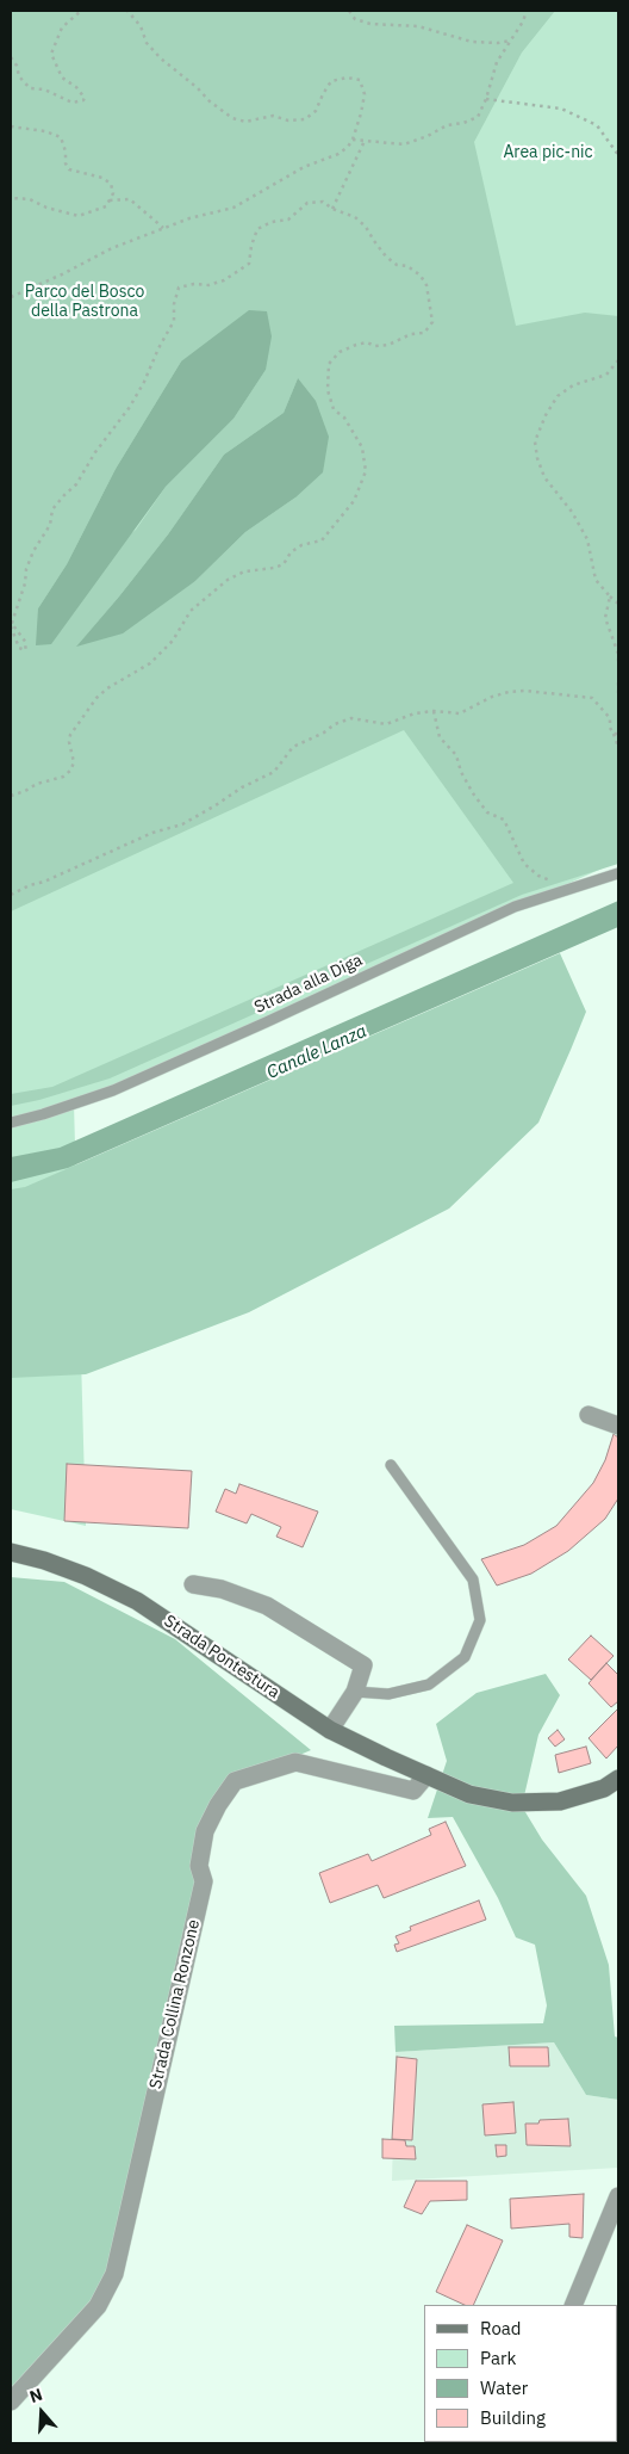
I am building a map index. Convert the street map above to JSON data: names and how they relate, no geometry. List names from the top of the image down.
{
  "streets": {
    "main road": ["Strada Pontestura"],
    "street": ["Strada Collina Ronzone"],
    "lane": ["Strada alla Diga"]
  },
  "crossings": [
    ["Strada Pontestura", "Strada Collina Ronzone"]
  ],
  "water": ["Canale Lanza"],
  "parks": ["Area pic-nic", "Parco del Bosco della Pastrona"],
  "legend": [
    "Road",
    "Park",
    "Water",
    "Building"
  ],
  "north": "top"
}
